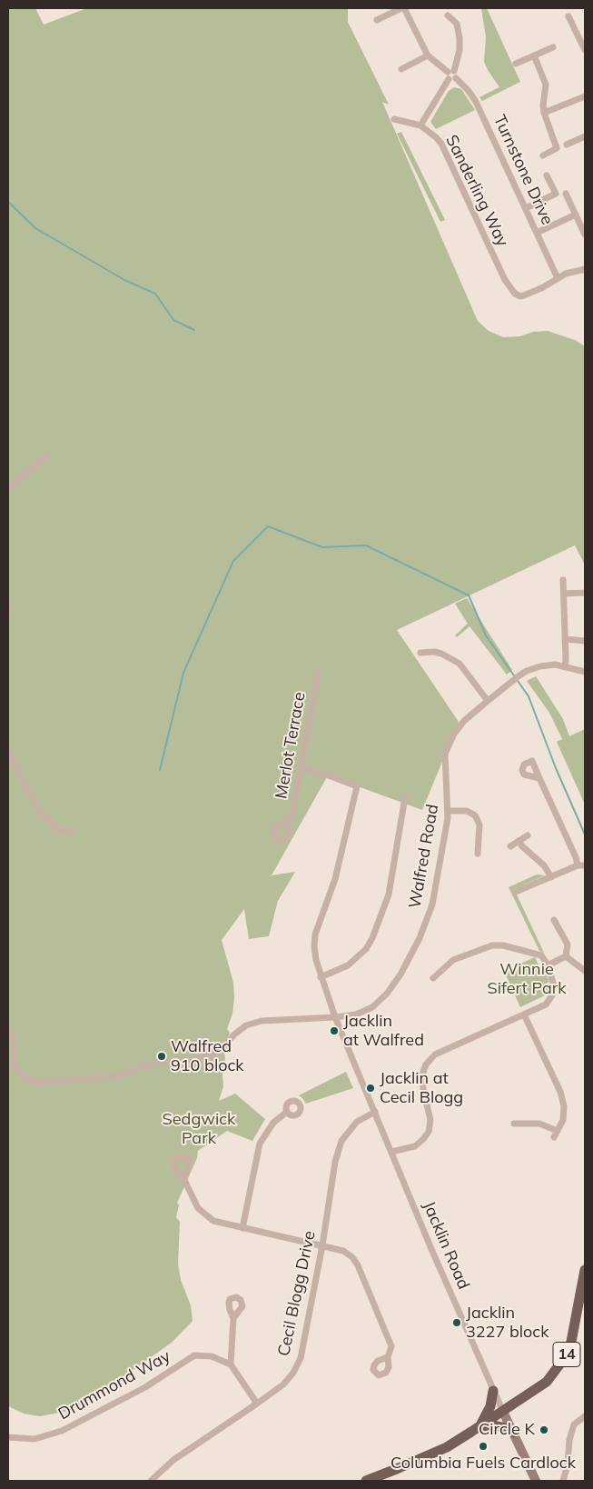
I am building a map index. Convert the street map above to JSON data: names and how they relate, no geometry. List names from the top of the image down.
{
  "streets": {
    "main road": ["Jacklin Road", "14"],
    "street": [
      "Turnstone Drive",
      "Sanderling Way",
      "Merlot Terrace",
      "Walfred Road",
      "Cecil Blogg Drive",
      "Drummond Way"
    ]
  },
  "crossings": [
    ["Turnstone Drive", "Sanderling Way"],
    ["Merlot Terrace", "Jacklin Road"],
    ["Walfred Road", "Jacklin Road"],
    ["Jacklin Road", "Cecil Blogg Drive"],
    ["Jacklin Road", "14"]
  ],
  "parks": ["Winnie Sifert Park", "Sedgwick Park"],
  "places": [
    "Jacklin at Walfred",
    "Walfred 910 block",
    "Jacklin at Cecil Blogg",
    "Jacklin 3227 block",
    "Circle K",
    "Columbia Fuels Cardlock"
  ]
}
